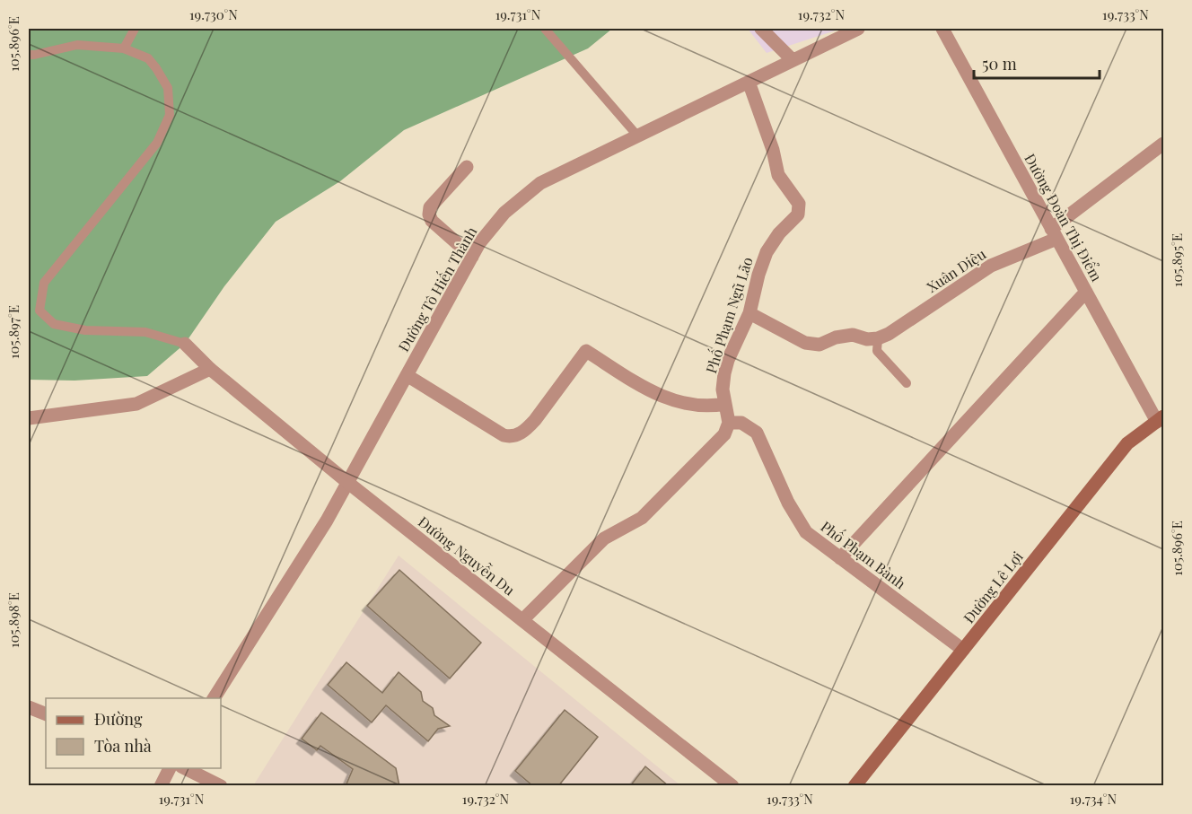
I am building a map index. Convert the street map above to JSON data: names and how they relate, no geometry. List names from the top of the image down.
{
  "streets": {
    "main road": ["Đường Lê Lợi"],
    "street": [
      "Đường Đoàn Thị Điểm",
      "Xuân Diệu",
      "Đường Tô Hiến Thành",
      "Phố Phạm Ngũ Lão",
      "Phố Phạm Bành",
      "Đường Nguyễn Du"
    ]
  },
  "crossings": [
    ["Đường Đoàn Thị Điểm", "Xuân Diệu"],
    ["Đường Đoàn Thị Điểm", "Đường Lê Lợi"],
    ["Đường Tô Hiến Thành", "Phố Phạm Ngũ Lão"],
    ["Đường Tô Hiến Thành", "Đường Nguyễn Du"],
    ["Phố Phạm Ngũ Lão", "Phố Phạm Bành"],
    ["Phố Phạm Bành", "Đường Lê Lợi"]
  ],
  "legend": ["Đường", "Tòa nhà"],
  "scale_bar": "50 m",
  "coordinates": [
    "19.730°N",
    "19.731°N",
    "19.732°N",
    "19.733°N",
    "105.896°E",
    "105.895°E",
    "105.897°E",
    "105.898°E",
    "19.734°N"
  ]
}
